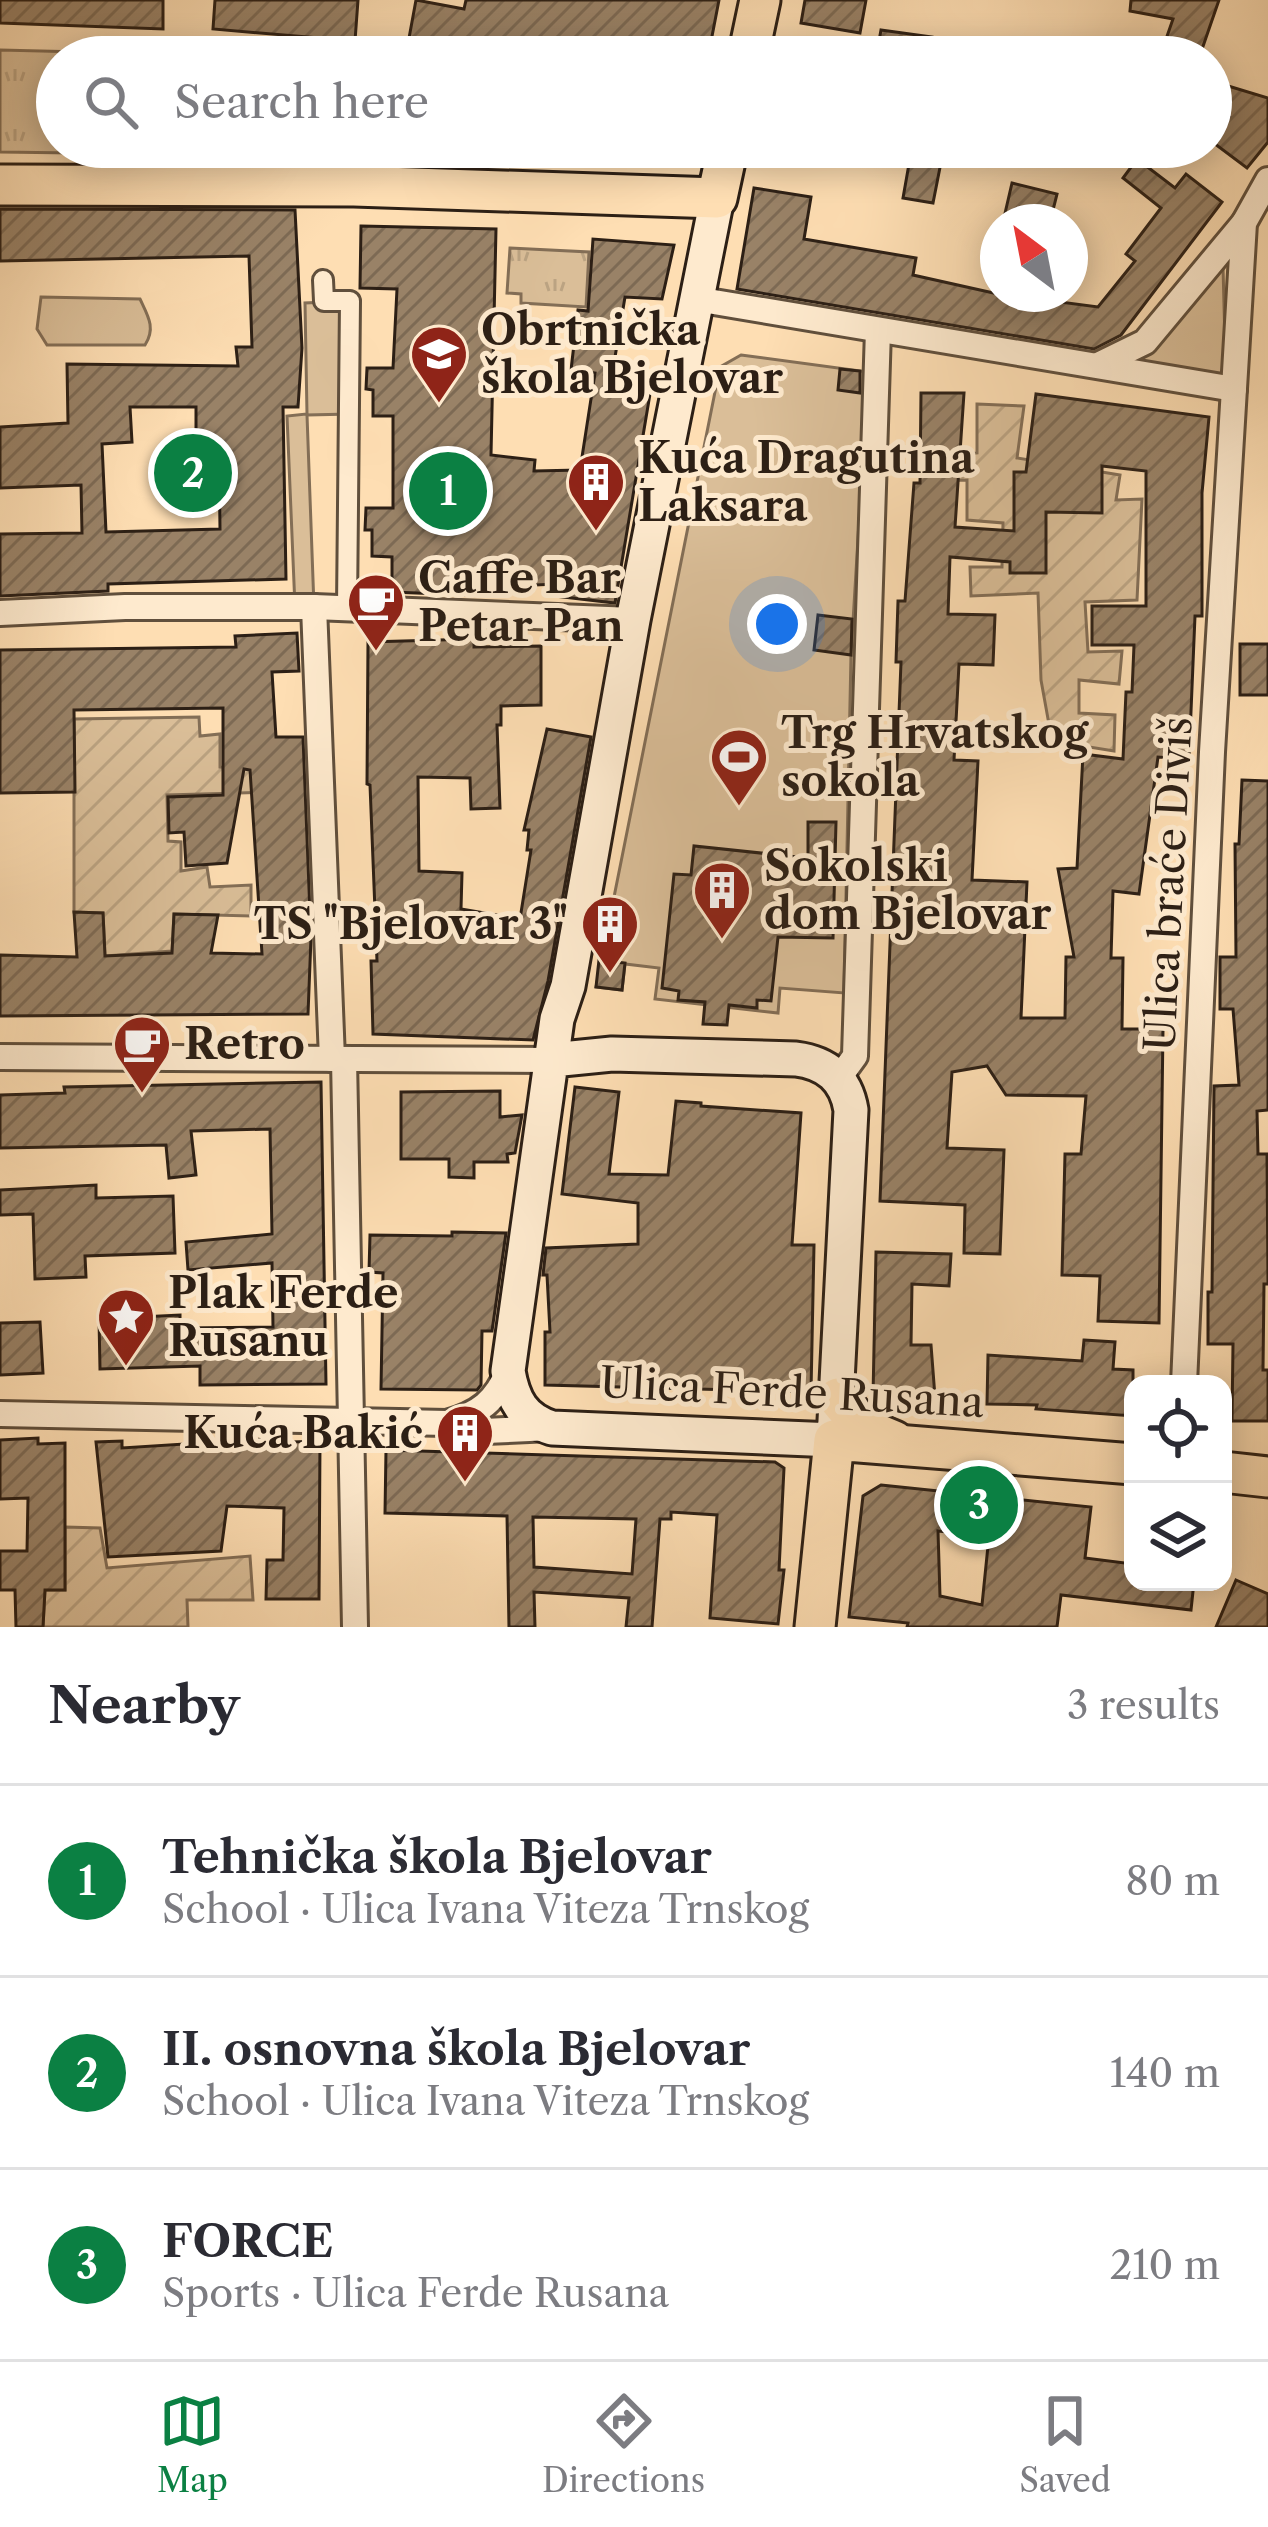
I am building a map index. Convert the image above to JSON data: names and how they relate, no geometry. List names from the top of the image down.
{
  "streets": {
    "main road": ["Ulica Ferde Rusana"],
    "street": ["Ulica braće Diviš"]
  },
  "places": {
    "school or university": ["Obrtnička škola Bjelovar"],
    "building": [
      "Kuća Dragutina Laksara",
      "Sokolski dom Bjelovar",
      "TS \"Bjelovar 3\"",
      "Kuća Bakić"
    ],
    "cafe": ["Caffe Bar Petar Pan", "Retro"],
    "sports": ["Trg Hrvatskog sokola"],
    "place": ["Plak Ferde Rusanu"]
  },
  "north": "top left",
  "page": {
    "search": "Search here",
    "pins": ["2", "1", "3"],
    "heading": ["Nearby", "3 results"],
    "list": [
      {
        "mark": "1",
        "name": "Tehnička škola Bjelovar",
        "note": "School · Ulica Ivana Viteza Trnskog",
        "value": "80 m"
      },
      {
        "mark": "2",
        "name": "II. osnovna škola Bjelovar",
        "note": "School · Ulica Ivana Viteza Trnskog",
        "value": "140 m"
      },
      {
        "mark": "3",
        "name": "FORCE",
        "note": "Sports · Ulica Ferde Rusana",
        "value": "210 m"
      }
    ],
    "nav": ["Map", "Directions", "Saved"]
  }
}
